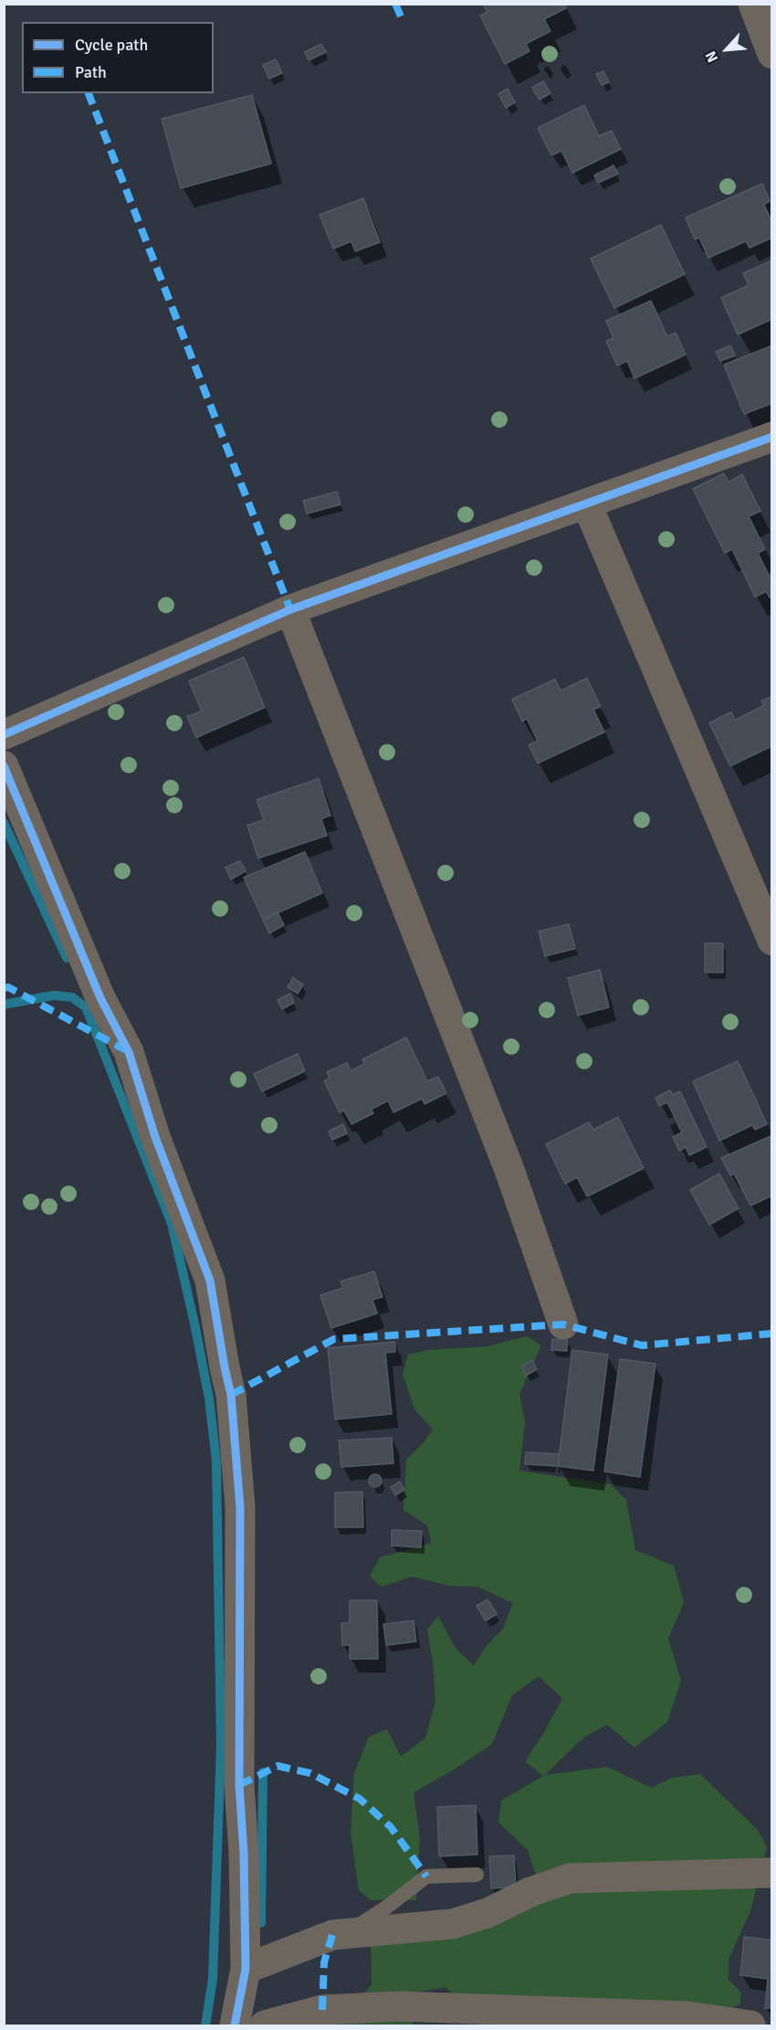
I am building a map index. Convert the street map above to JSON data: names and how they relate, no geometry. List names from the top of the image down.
{
  "legend": ["Cycle path", "Path"],
  "north": "bottom left"
}
